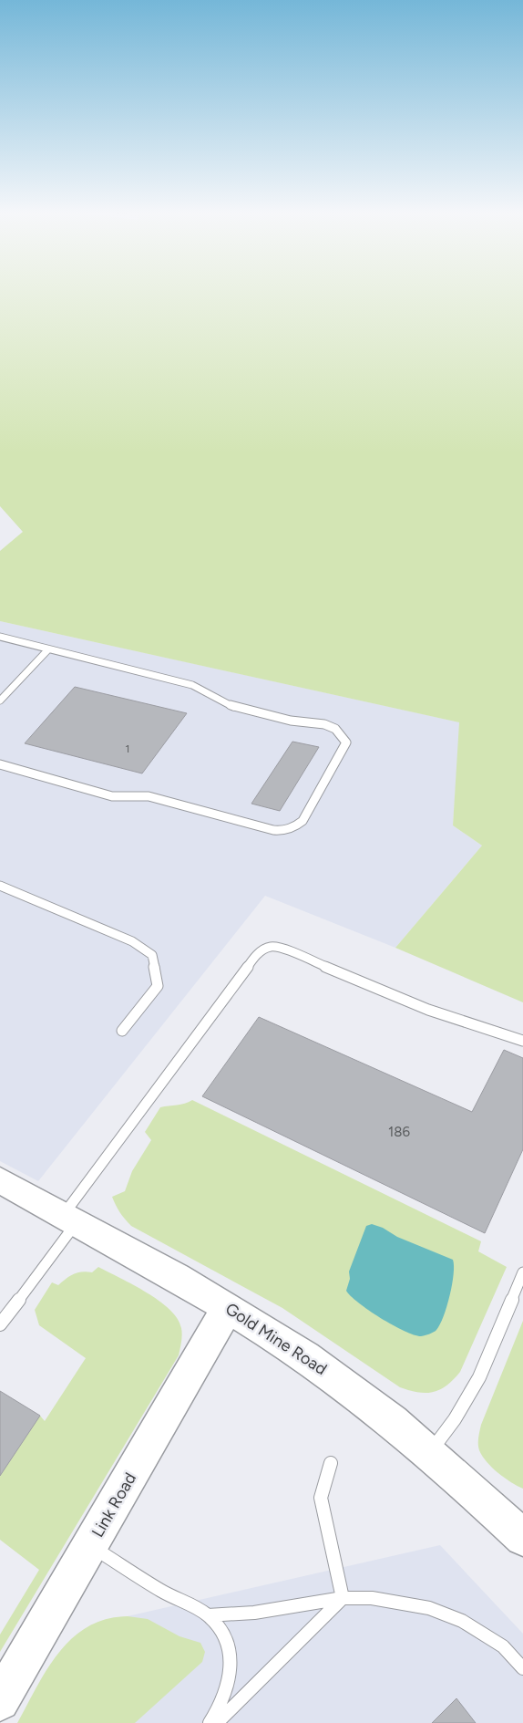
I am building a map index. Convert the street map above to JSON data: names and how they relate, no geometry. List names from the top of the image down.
{
  "streets": {
    "street": ["Gold Mine Road", "Link Road"]
  },
  "crossings": [
    ["Gold Mine Road", "Link Road"]
  ],
  "house_numbers": ["1", "186"]
}
